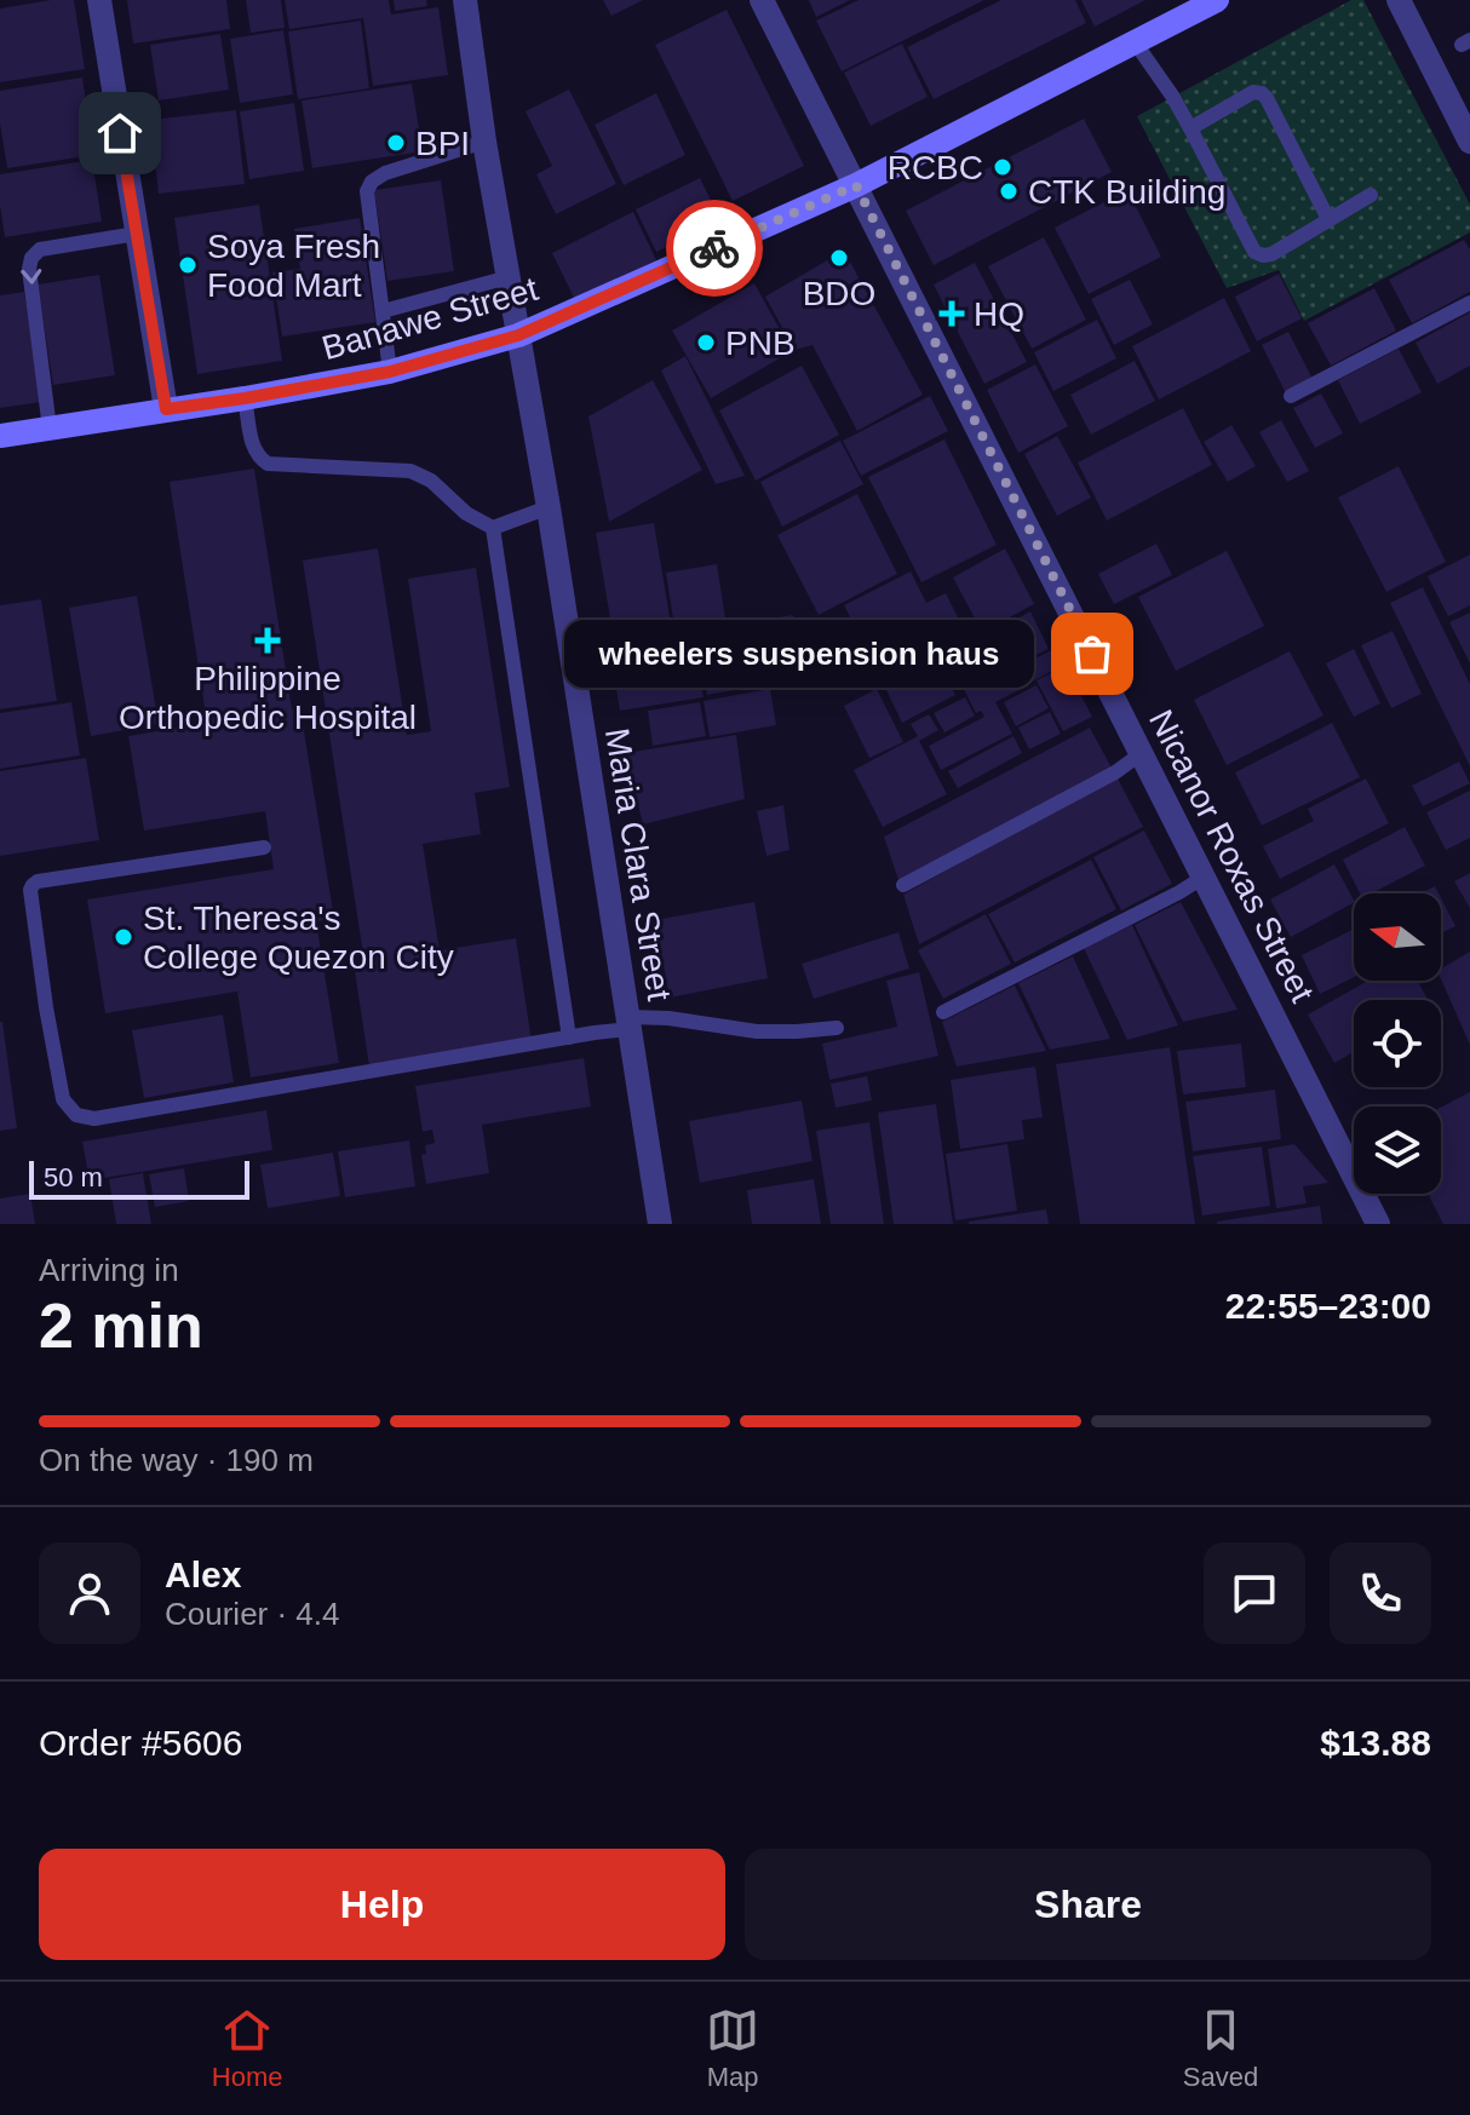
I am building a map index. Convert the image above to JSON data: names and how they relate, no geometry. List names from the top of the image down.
{
  "streets": {
    "main road": ["Banawe Street"],
    "street": ["Nicanor Roxas Street", "Maria Clara Street"]
  },
  "crossings": [
    ["Banawe Street", "Nicanor Roxas Street"],
    ["Banawe Street", "Maria Clara Street"]
  ],
  "places": {
    "other": [
      "BPI",
      "RCBC",
      "CTK Building",
      "BDO",
      "Soya Fresh Food Mart",
      "PNB",
      "wheelers suspension haus",
      "St. Theresa's College Quezon City"
    ],
    "health": ["HQ", "Philippine Orthopedic Hospital"]
  },
  "scale_bar": "50 m",
  "north": "left",
  "page": {
    "bubble": "wheelers suspension haus",
    "scale": "50 m",
    "heading": ["2 min", "Arriving in", "22:55–23:00"],
    "panel": [
      "Alex",
      "Courier · 4.4",
      "Order #5606",
      "$13.88"
    ],
    "bar": "On the way · 190 m",
    "buttons": ["Help", "Share"],
    "tabs": ["Home", "Map", "Saved"]
  }
}
